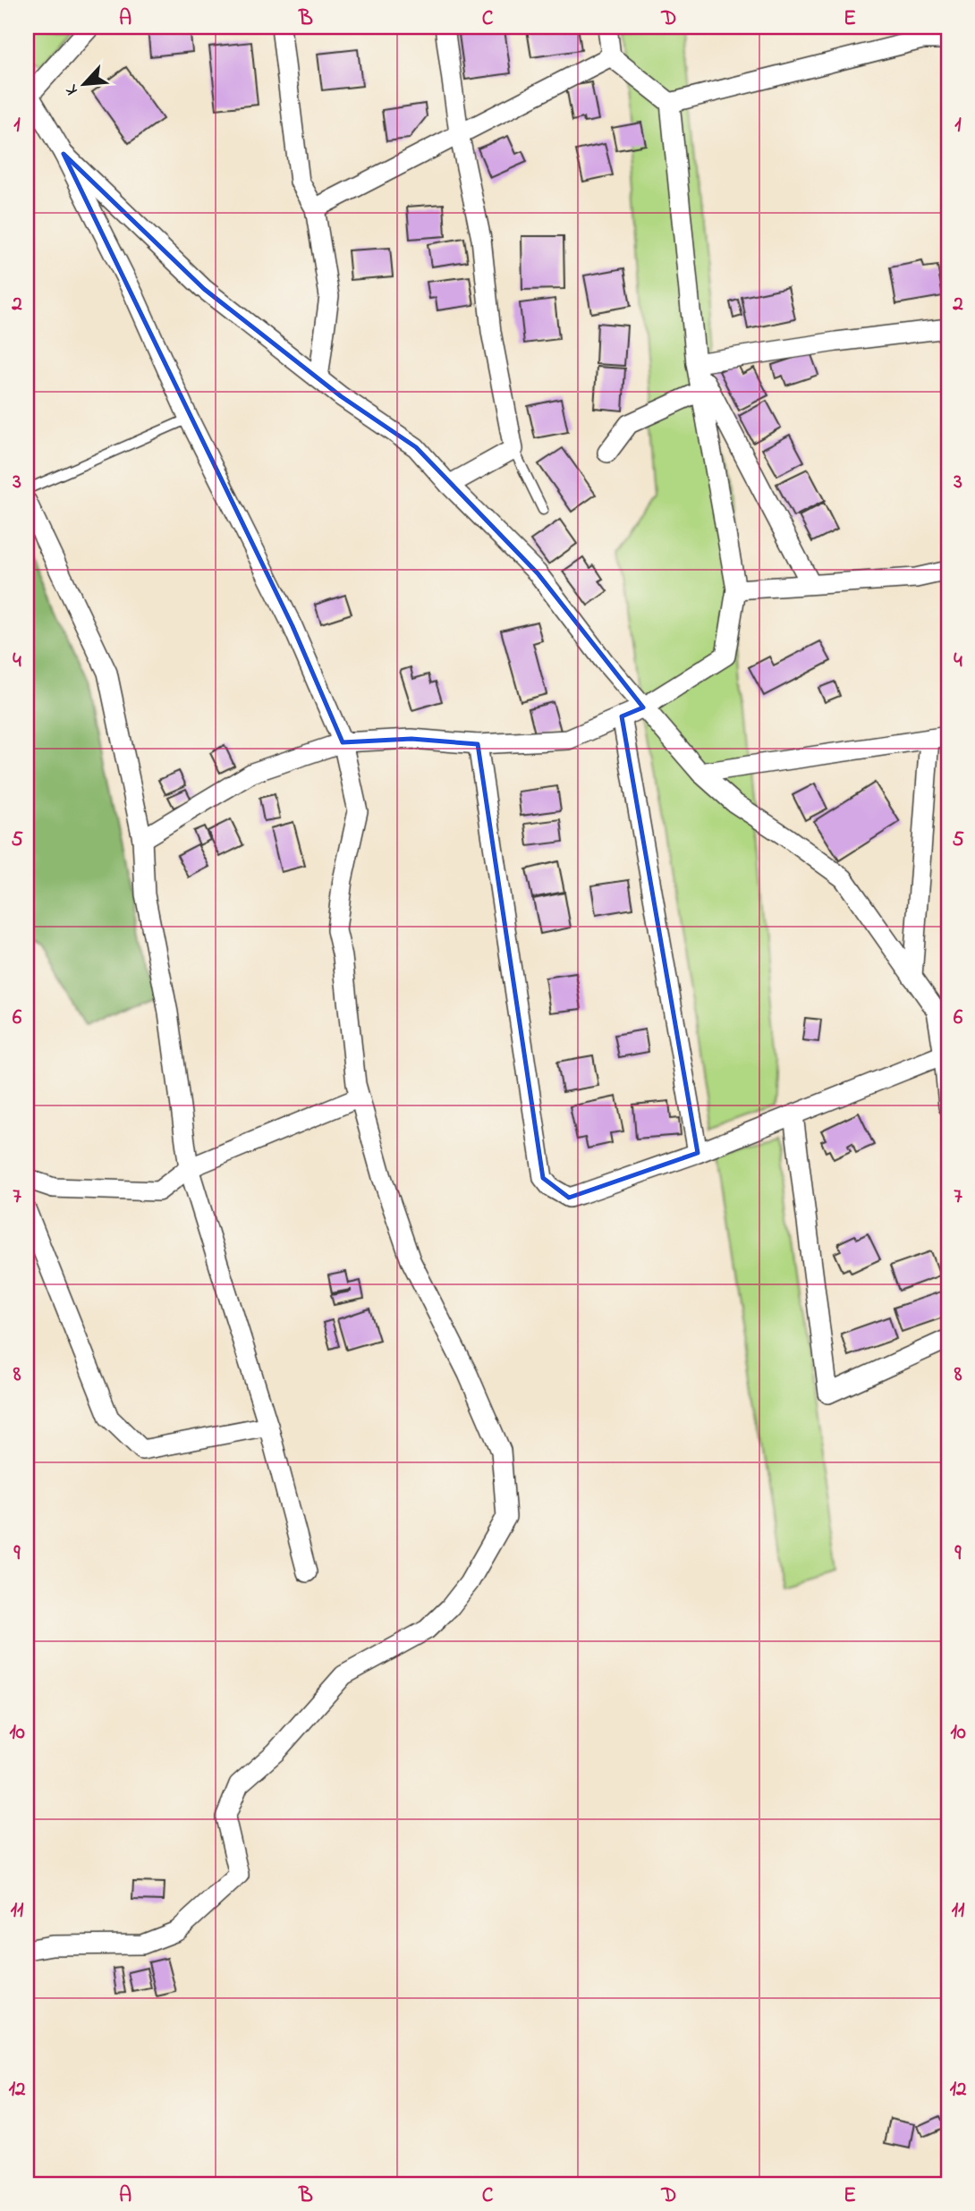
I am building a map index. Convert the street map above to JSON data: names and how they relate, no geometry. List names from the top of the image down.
{
  "north": "bottom left",
  "grid": {
    "columns": [
      "A",
      "B",
      "C",
      "D",
      "E"
    ],
    "rows": [
      "1",
      "2",
      "3",
      "4",
      "5",
      "6",
      "7",
      "8",
      "9",
      "10",
      "11",
      "12"
    ]
  }
}
